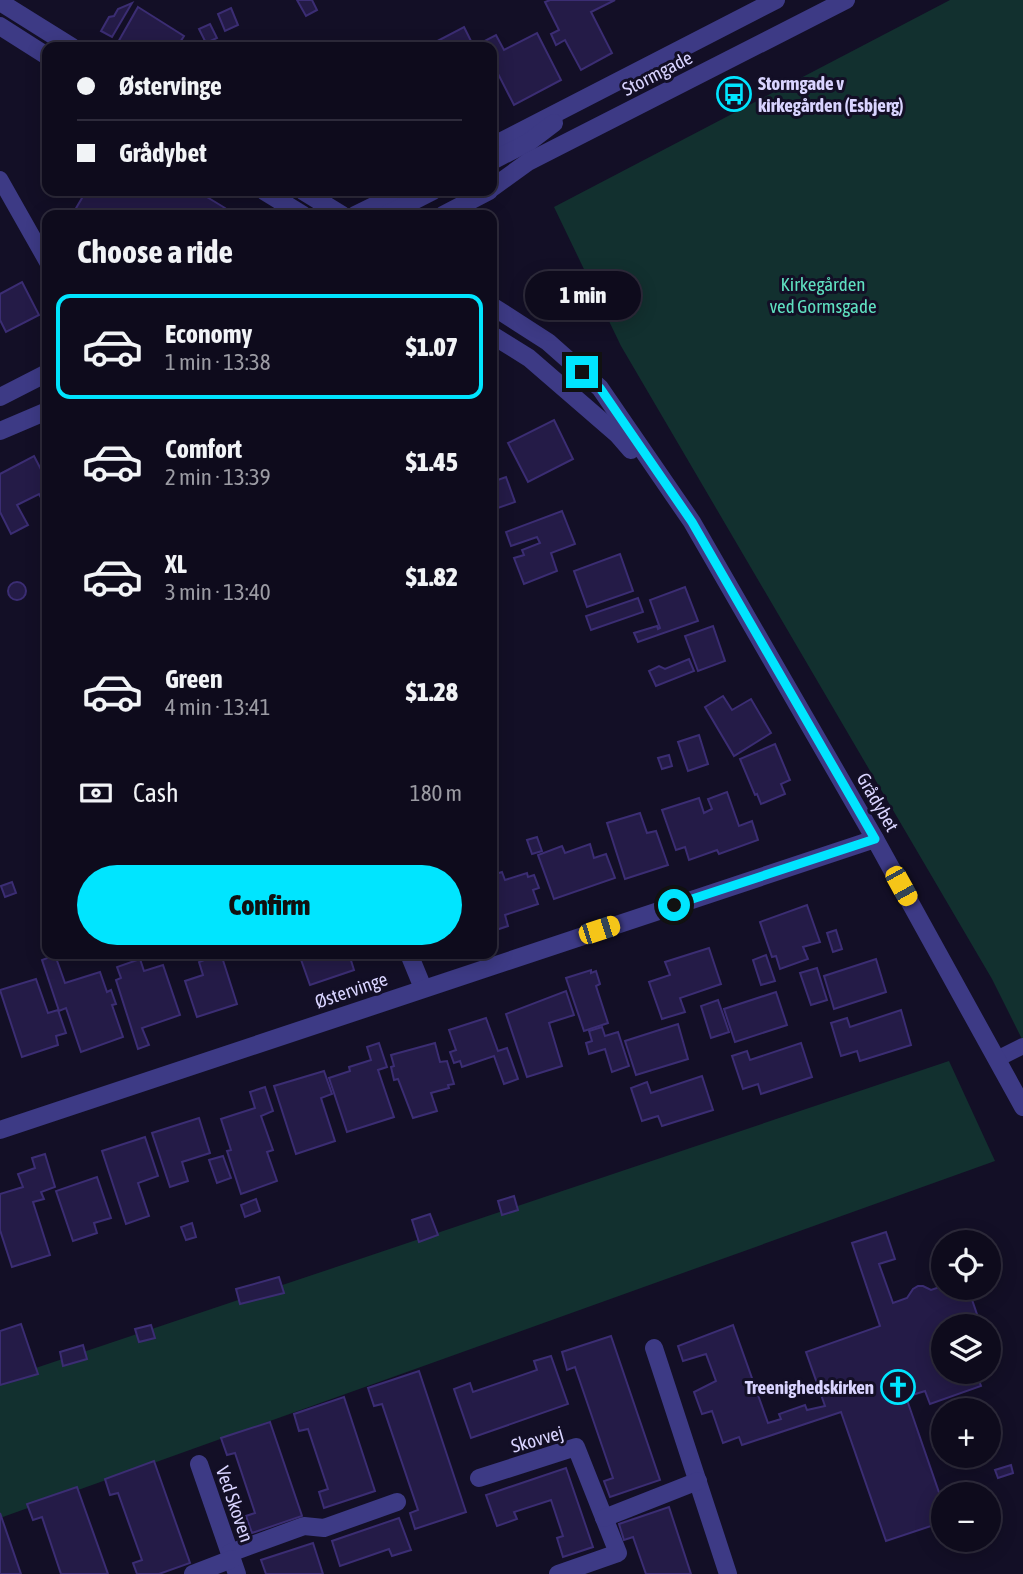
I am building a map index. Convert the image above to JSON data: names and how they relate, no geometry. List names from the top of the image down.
{
  "streets": {
    "street": [
      "Stormgade",
      "Grådybet",
      "Østervinge",
      "Skovvej",
      "Ved Skoven"
    ]
  },
  "crossings": [
    ["Grådybet", "Østervinge"]
  ],
  "parks": ["Kirkegården ved Gormsgade"],
  "places": {
    "bus stop": ["Stormgade v kirkegården (Esbjerg)"],
    "church": ["Treenighedskirken"]
  },
  "page": {
    "banner": ["Østervinge", "Grådybet"],
    "heading": "Choose a ride",
    "bubble": "1 min",
    "list": [
      {
        "name": "Economy",
        "note": "1 min · 13:38",
        "value": "$1.07"
      },
      {
        "name": "Comfort",
        "note": "2 min · 13:39",
        "value": "$1.45"
      },
      {
        "name": "XL",
        "note": "3 min · 13:40",
        "value": "$1.82"
      },
      {
        "name": "Green",
        "note": "4 min · 13:41",
        "value": "$1.28"
      }
    ],
    "pay": ["Cash", "180 m"],
    "buttons": "Confirm",
    "map_buttons": ["+", "−"]
  }
}
